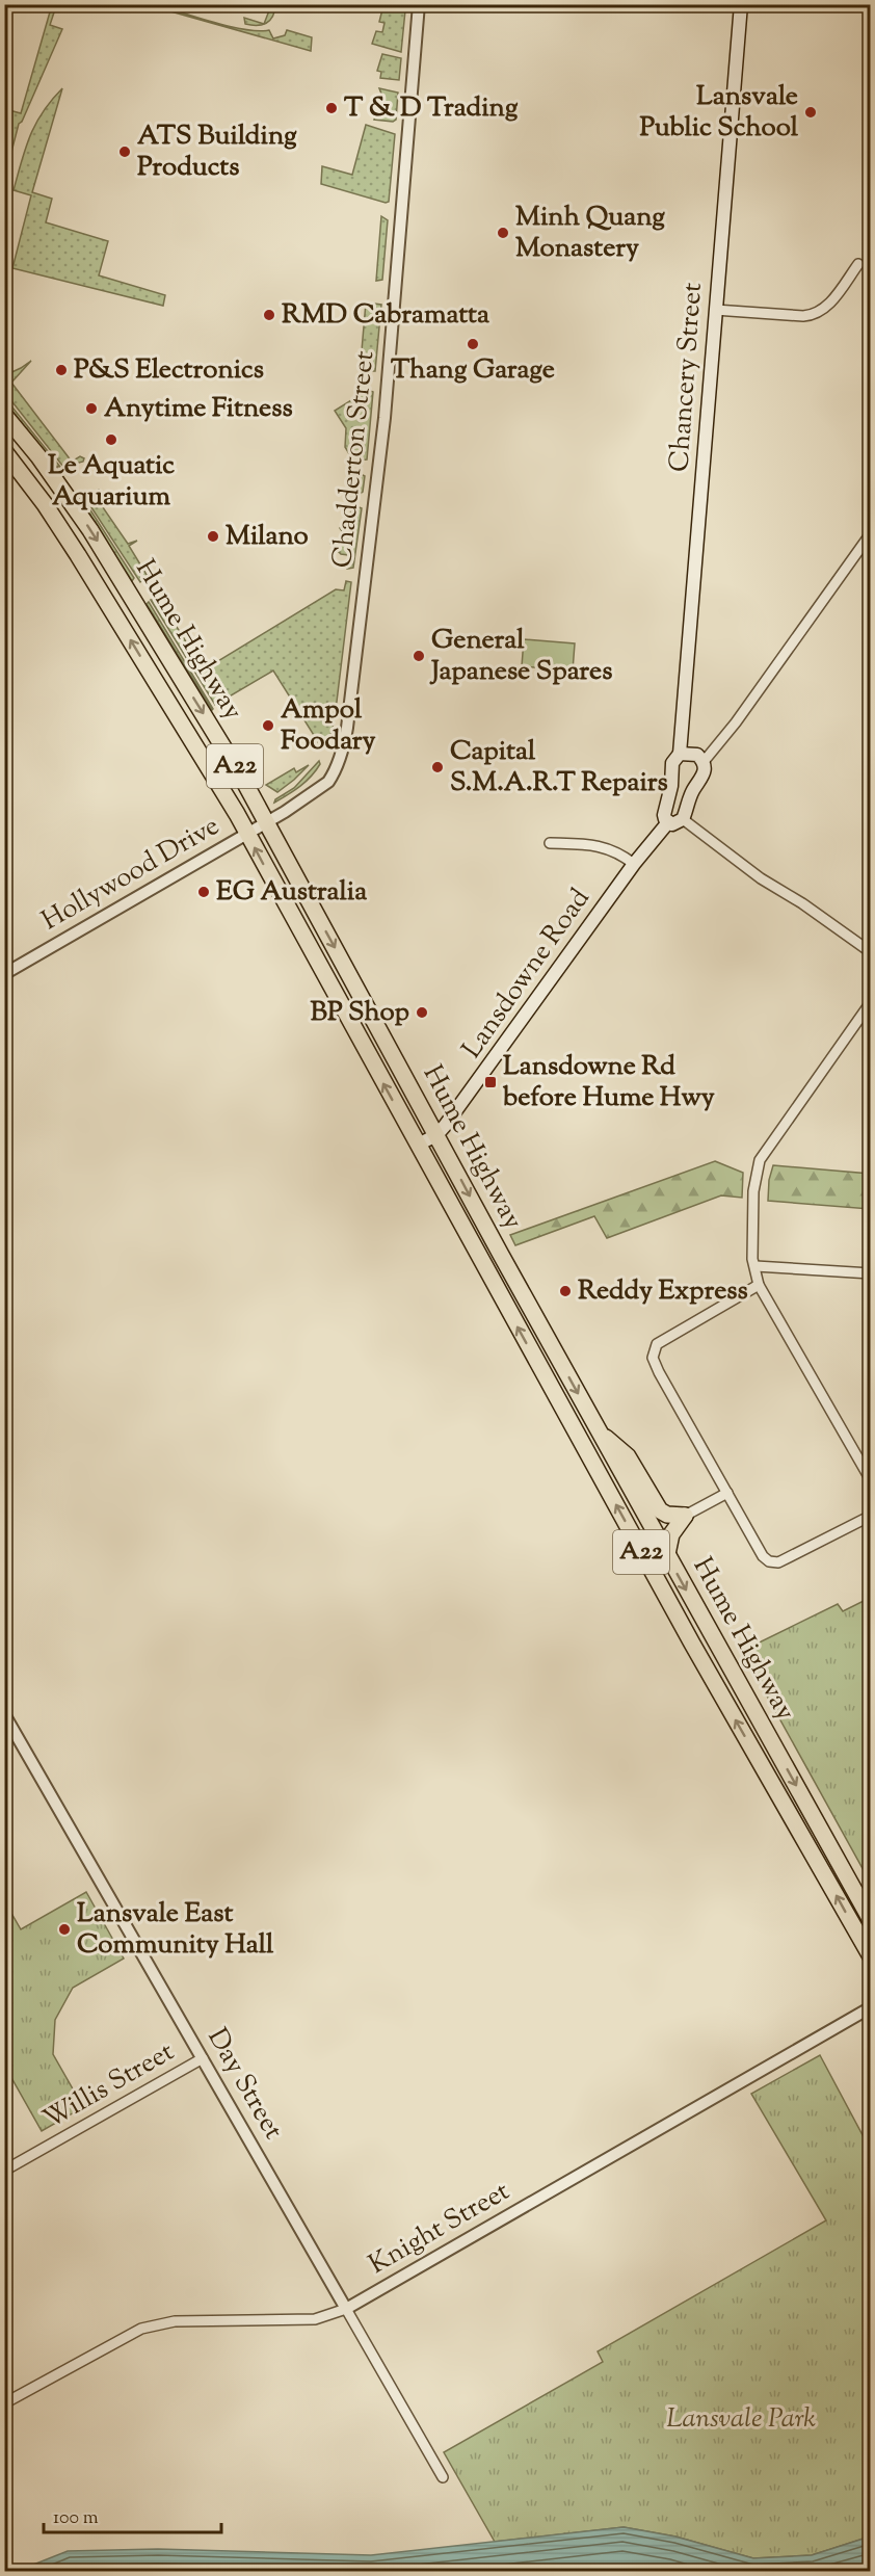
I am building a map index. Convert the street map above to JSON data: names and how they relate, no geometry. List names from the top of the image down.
{
  "streets": {
    "highway": ["Hume Highway", "A22"],
    "main road": ["Chancery Street", "Lansdowne Road"],
    "street": [
      "Chadderton Street",
      "Hollywood Drive",
      "Day Street",
      "Willis Street",
      "Knight Street"
    ]
  },
  "crossings": [
    ["Chancery Street", "Lansdowne Road"],
    ["Chadderton Street", "Hume Highway"],
    ["Chadderton Street", "Hollywood Drive"],
    ["Hume Highway", "Hollywood Drive"],
    ["Hume Highway", "Lansdowne Road"],
    ["Day Street", "Willis Street"],
    ["Day Street", "Knight Street"]
  ],
  "parks": ["Lansvale Park"],
  "places": {
    "other": [
      "T & D Trading",
      "Lansvale Public School",
      "ATS Building Products",
      "Minh Quang Monastery",
      "RMD Cabramatta",
      "Thang Garage",
      "P&S Electronics",
      "Anytime Fitness",
      "Le Aquatic Aquarium",
      "Milano",
      "General Japanese Spares",
      "Ampol Foodary",
      "Capital S.M.A.R.T Repairs",
      "EG Australia",
      "BP Shop",
      "Reddy Express",
      "Lansvale East Community Hall"
    ],
    "transit": ["Lansdowne Rd before Hume Hwy"]
  },
  "scale_bar": "100 m"
}
